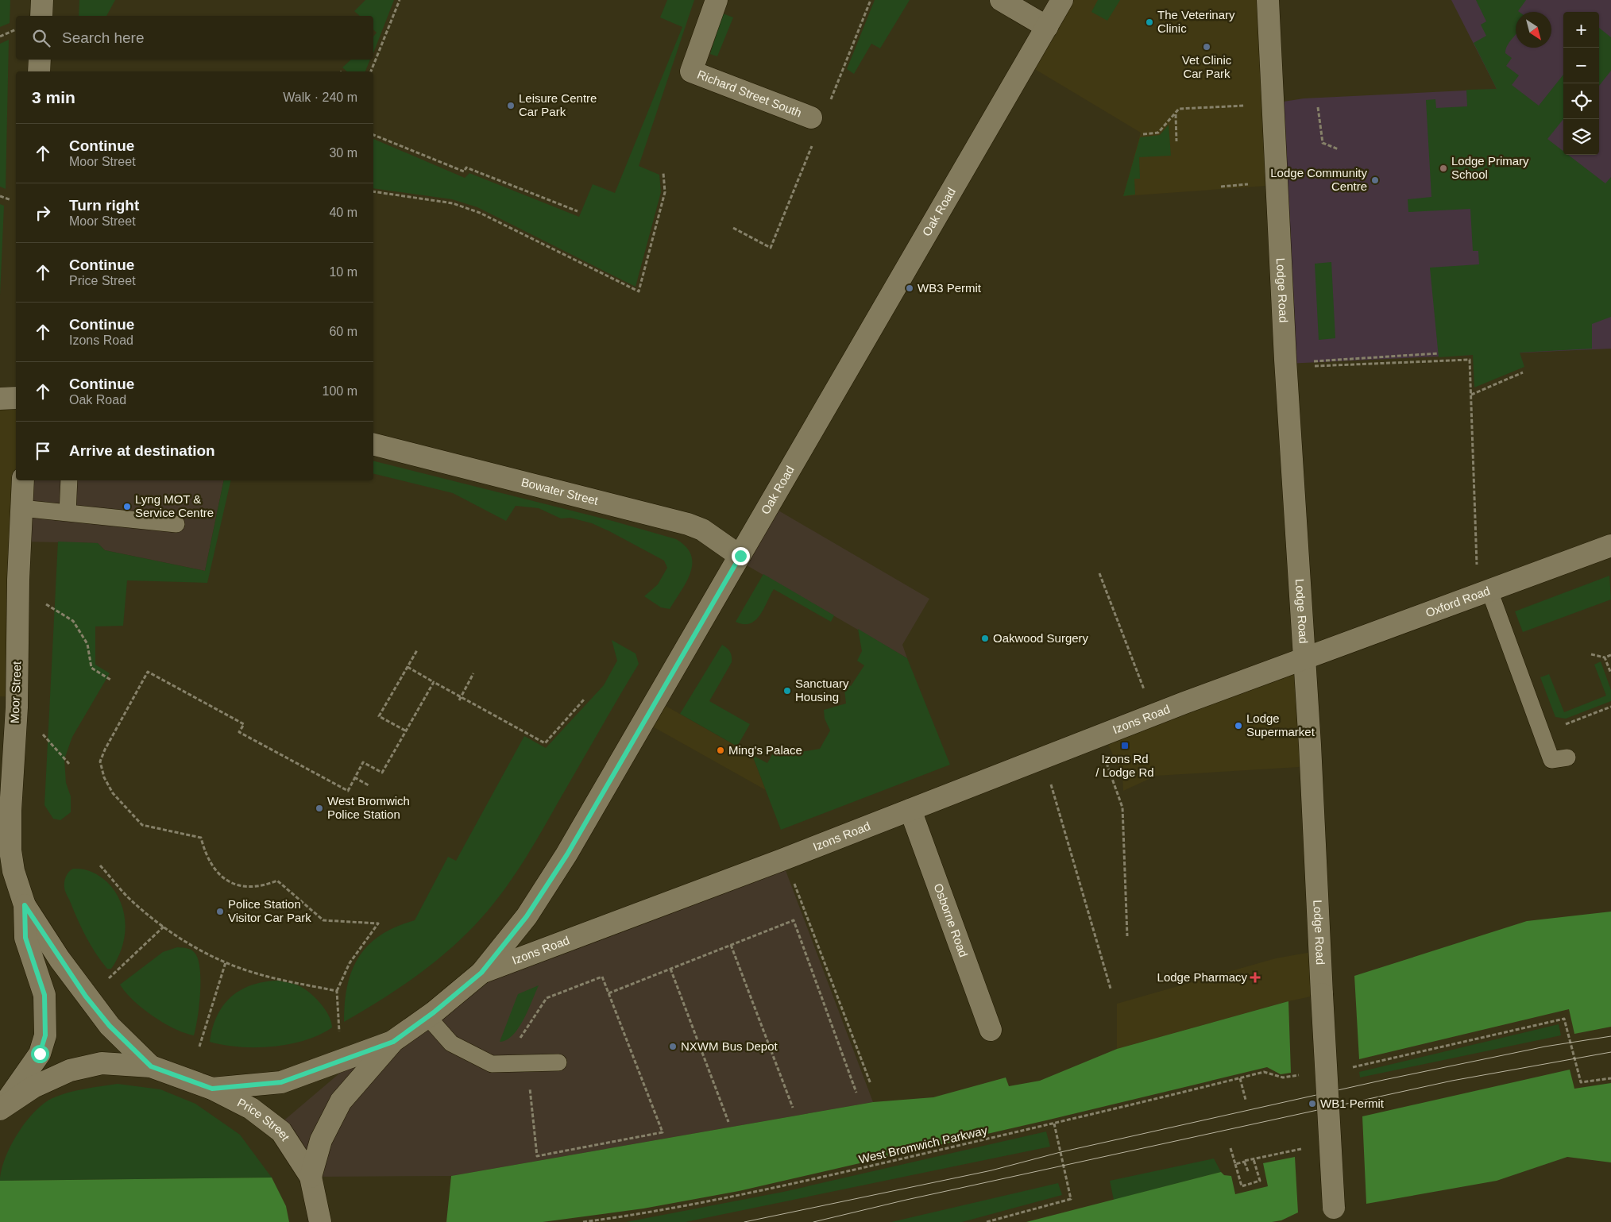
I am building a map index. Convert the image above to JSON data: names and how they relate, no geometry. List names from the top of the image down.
{
  "streets": {
    "street": [
      "Richard Street South",
      "Oak Road",
      "Lodge Road",
      "Bowater Street",
      "Oxford Road",
      "Moor Street",
      "Izons Road",
      "Osborne Road",
      "Price Street"
    ],
    "path": ["West Bromwich Parkway"]
  },
  "crossings": [
    ["Oak Road", "Bowater Street"],
    ["Oak Road", "Izons Road"],
    ["Lodge Road", "Oxford Road"],
    ["Lodge Road", "Izons Road"],
    ["Oxford Road", "Izons Road"],
    ["Moor Street", "Price Street"],
    ["Izons Road", "Osborne Road"],
    ["Izons Road", "Price Street"]
  ],
  "places": {
    "other": [
      "The Veterinary Clinic",
      "Vet Clinic Car Park",
      "Leisure Centre Car Park",
      "Lodge Primary School",
      "Lodge Community Centre",
      "WB3 Permit",
      "Lyng MOT & Service Centre",
      "Oakwood Surgery",
      "Sanctuary Housing",
      "Lodge Supermarket",
      "Ming's Palace",
      "West Bromwich Police Station",
      "Police Station Visitor Car Park",
      "NXWM Bus Depot",
      "WB1 Permit"
    ],
    "transit": ["Izons Rd / Lodge Rd"],
    "health": ["Lodge Pharmacy"]
  },
  "north": "bottom right",
  "page": {
    "map_buttons": ["+", "−"],
    "search": "Search here",
    "heading": ["3 min", "Walk · 240 m"],
    "list": [
      ["Continue", "Moor Street", "30 m"],
      ["Turn right", "Moor Street", "40 m"],
      ["Continue", "Price Street", "10 m"],
      ["Continue", "Izons Road", "60 m"],
      ["Continue", "Oak Road", "100 m"],
      "Arrive at destination"
    ]
  }
}
